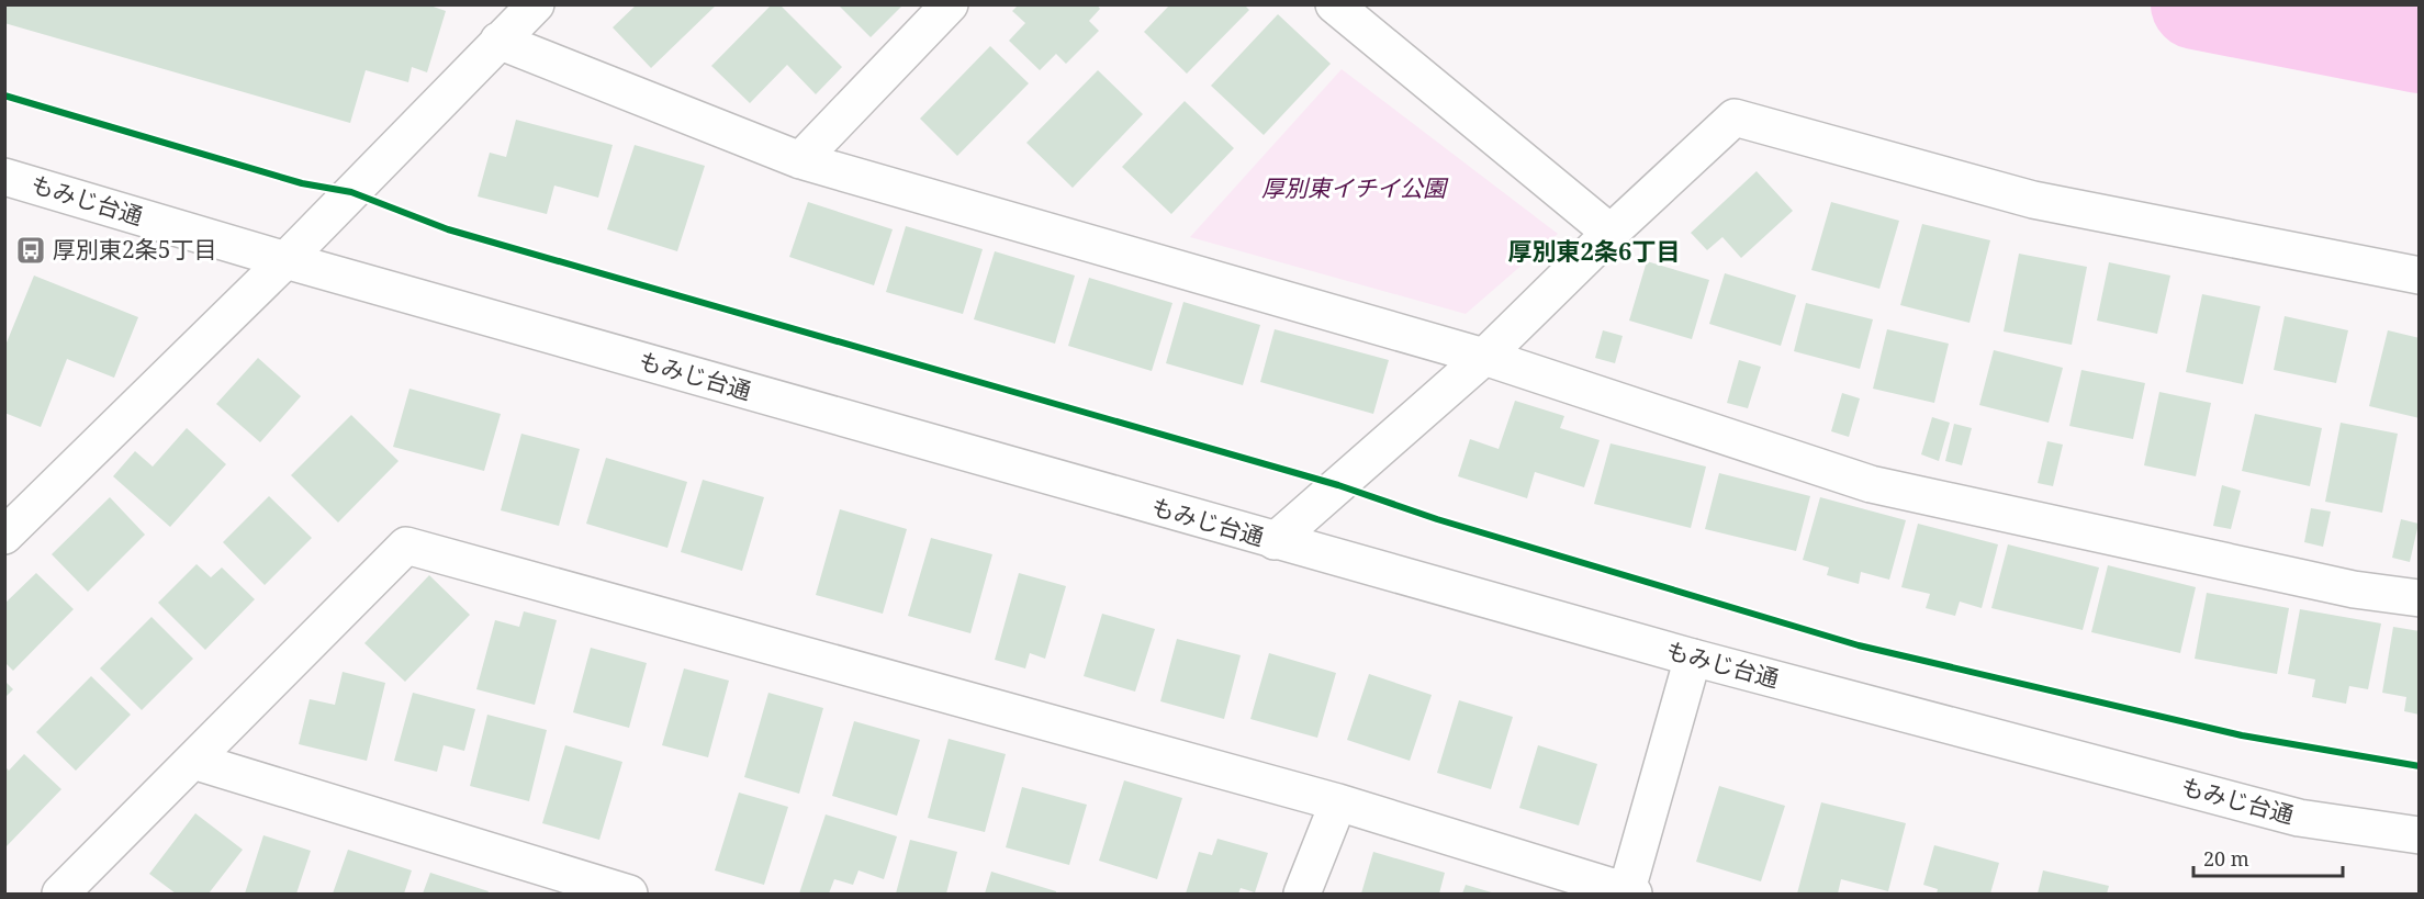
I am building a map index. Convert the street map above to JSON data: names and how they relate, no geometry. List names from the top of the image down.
{
  "streets": {
    "street": ["もみじ台通"]
  },
  "districts": ["厚別東2条6丁目"],
  "parks": ["厚別東イチイ公園"],
  "places": {
    "bus stop": ["厚別東2条5丁目"]
  },
  "scale_bar": "20 m"
}
